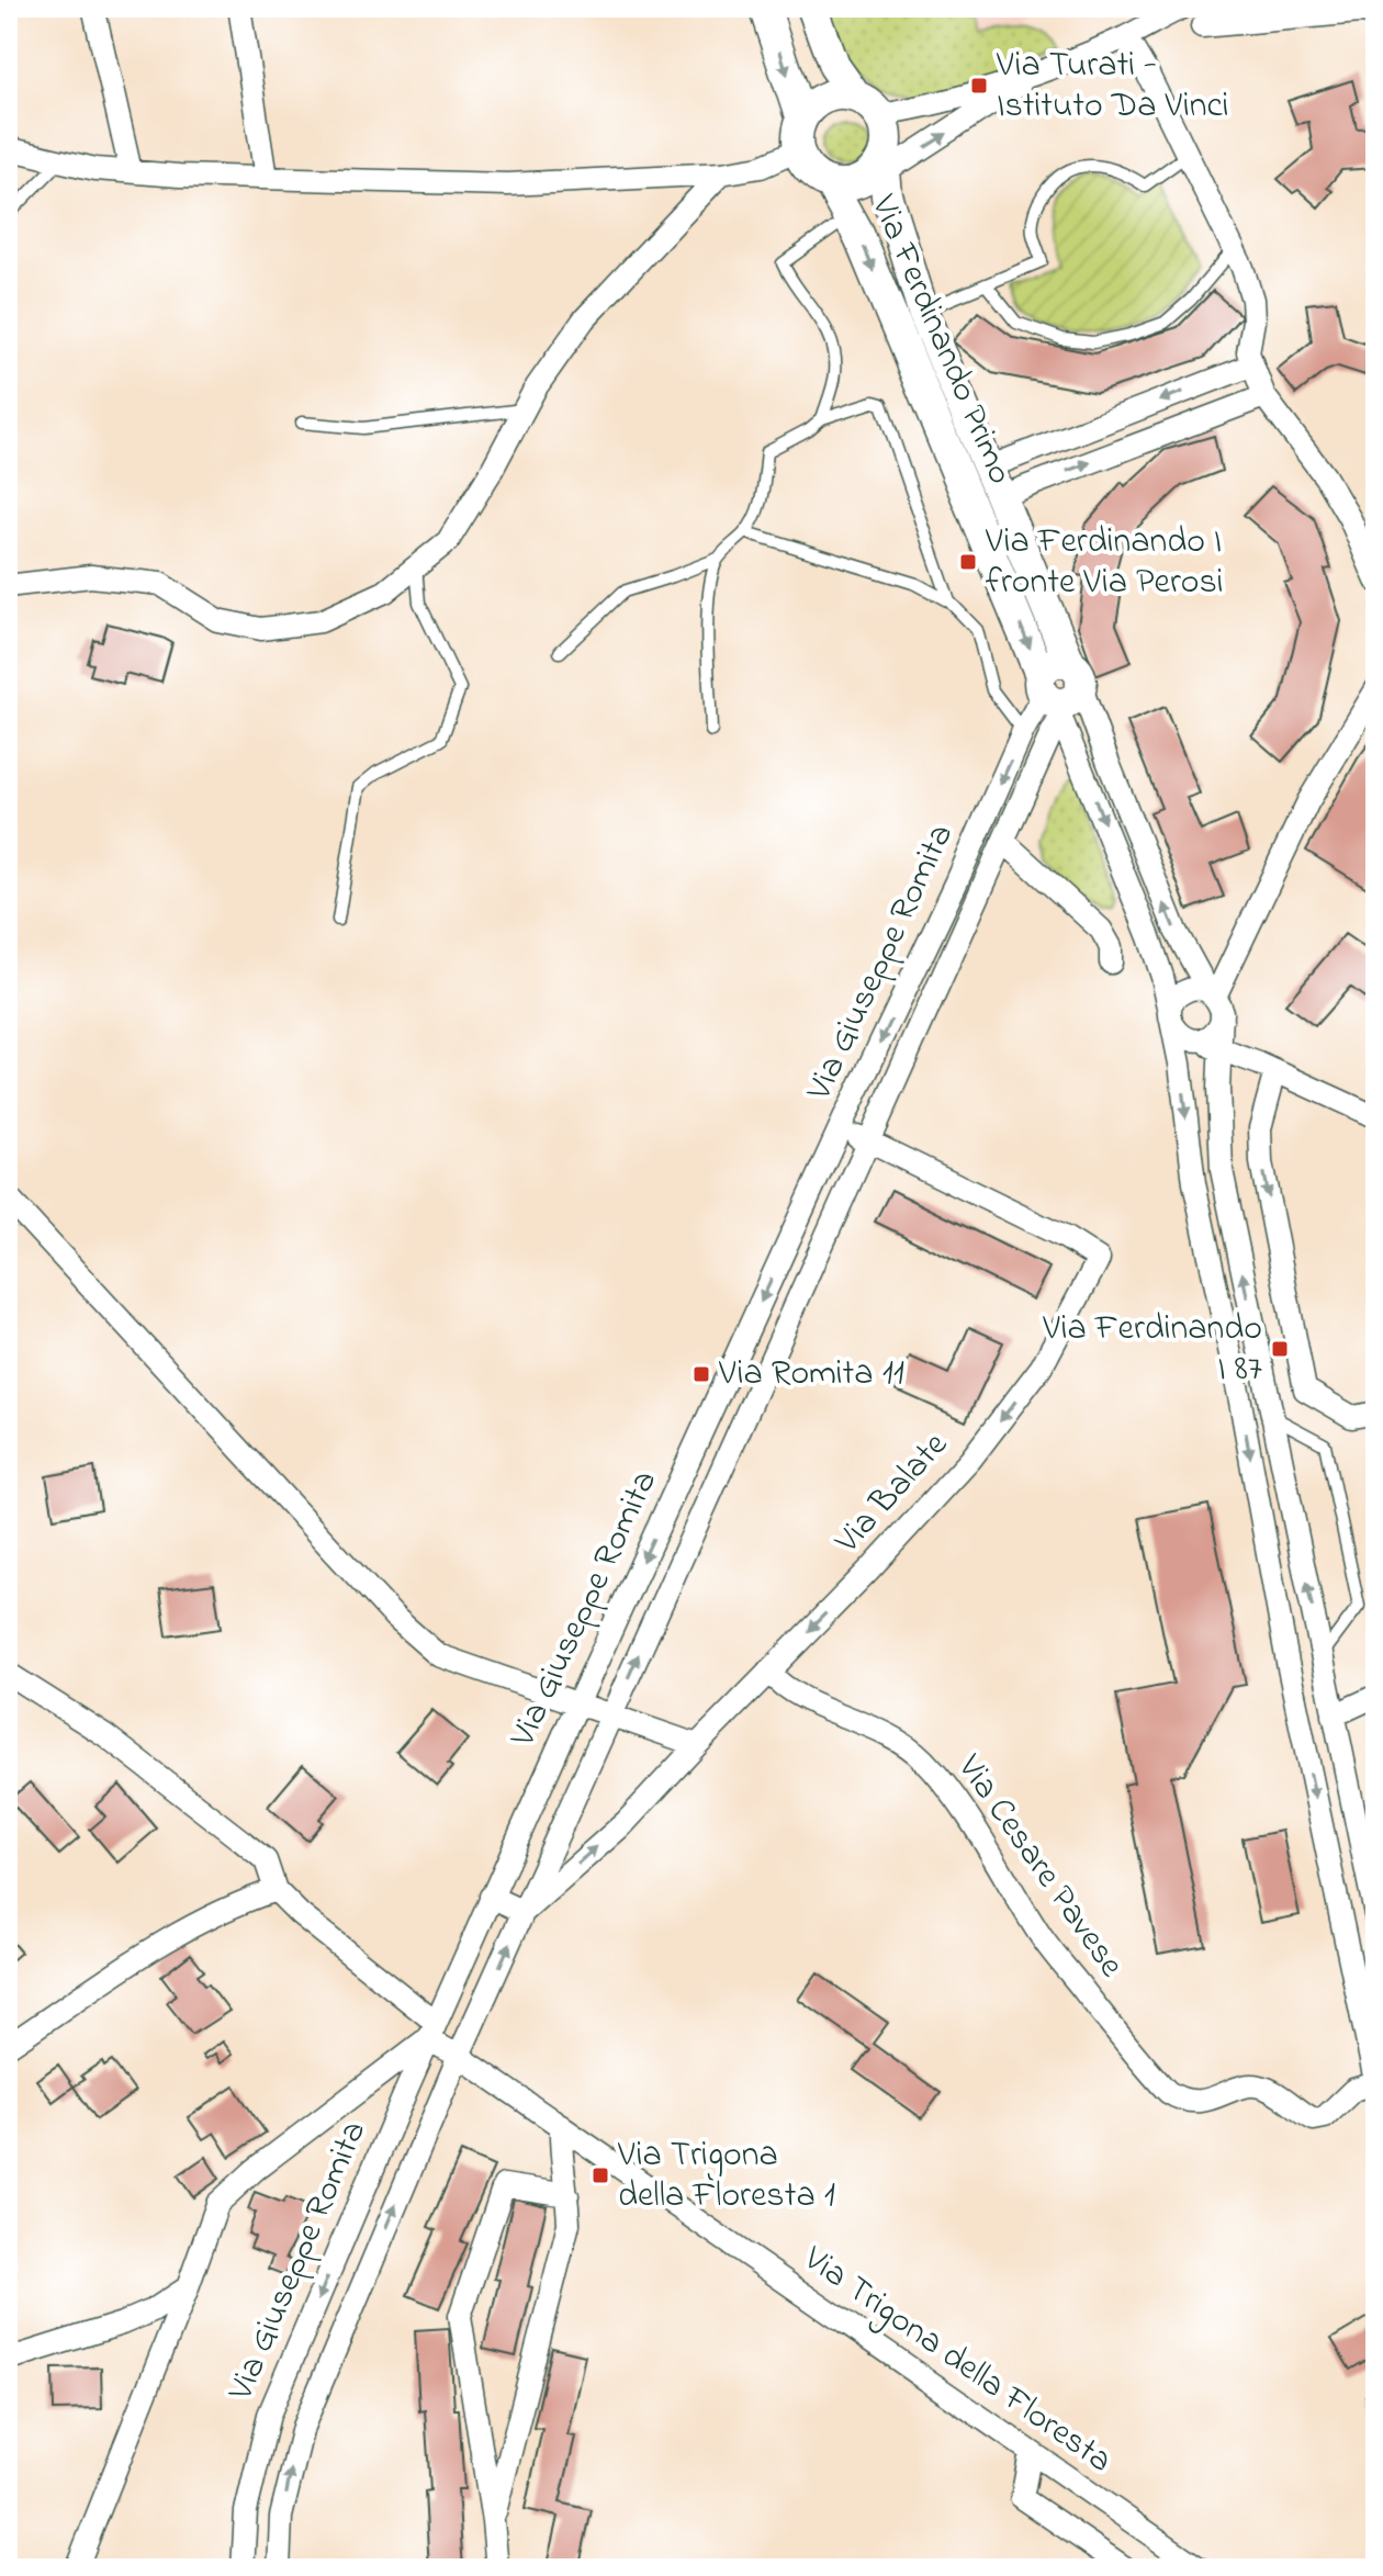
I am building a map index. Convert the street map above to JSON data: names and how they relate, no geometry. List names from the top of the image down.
{
  "streets": {
    "street": [
      "Via Ferdinando Primo",
      "Via Giuseppe Romita",
      "Via Balate",
      "Via Cesare Pavese",
      "Via Trigona della Floresta"
    ]
  },
  "crossings": [
    ["Via Ferdinando Primo", "Via Giuseppe Romita"],
    ["Via Ferdinando Primo", "Via Cesare Pavese"],
    ["Via Giuseppe Romita", "Via Balate"],
    ["Via Giuseppe Romita", "Via Trigona della Floresta"],
    ["Via Balate", "Via Cesare Pavese"]
  ],
  "places": {
    "transit": [
      "Via Turati - Istituto Da Vinci",
      "Via Ferdinando I fronte Via Perosi",
      "Via Ferdinando I 87",
      "Via Romita 11",
      "Via Trigona della Floresta 1"
    ]
  }
}
